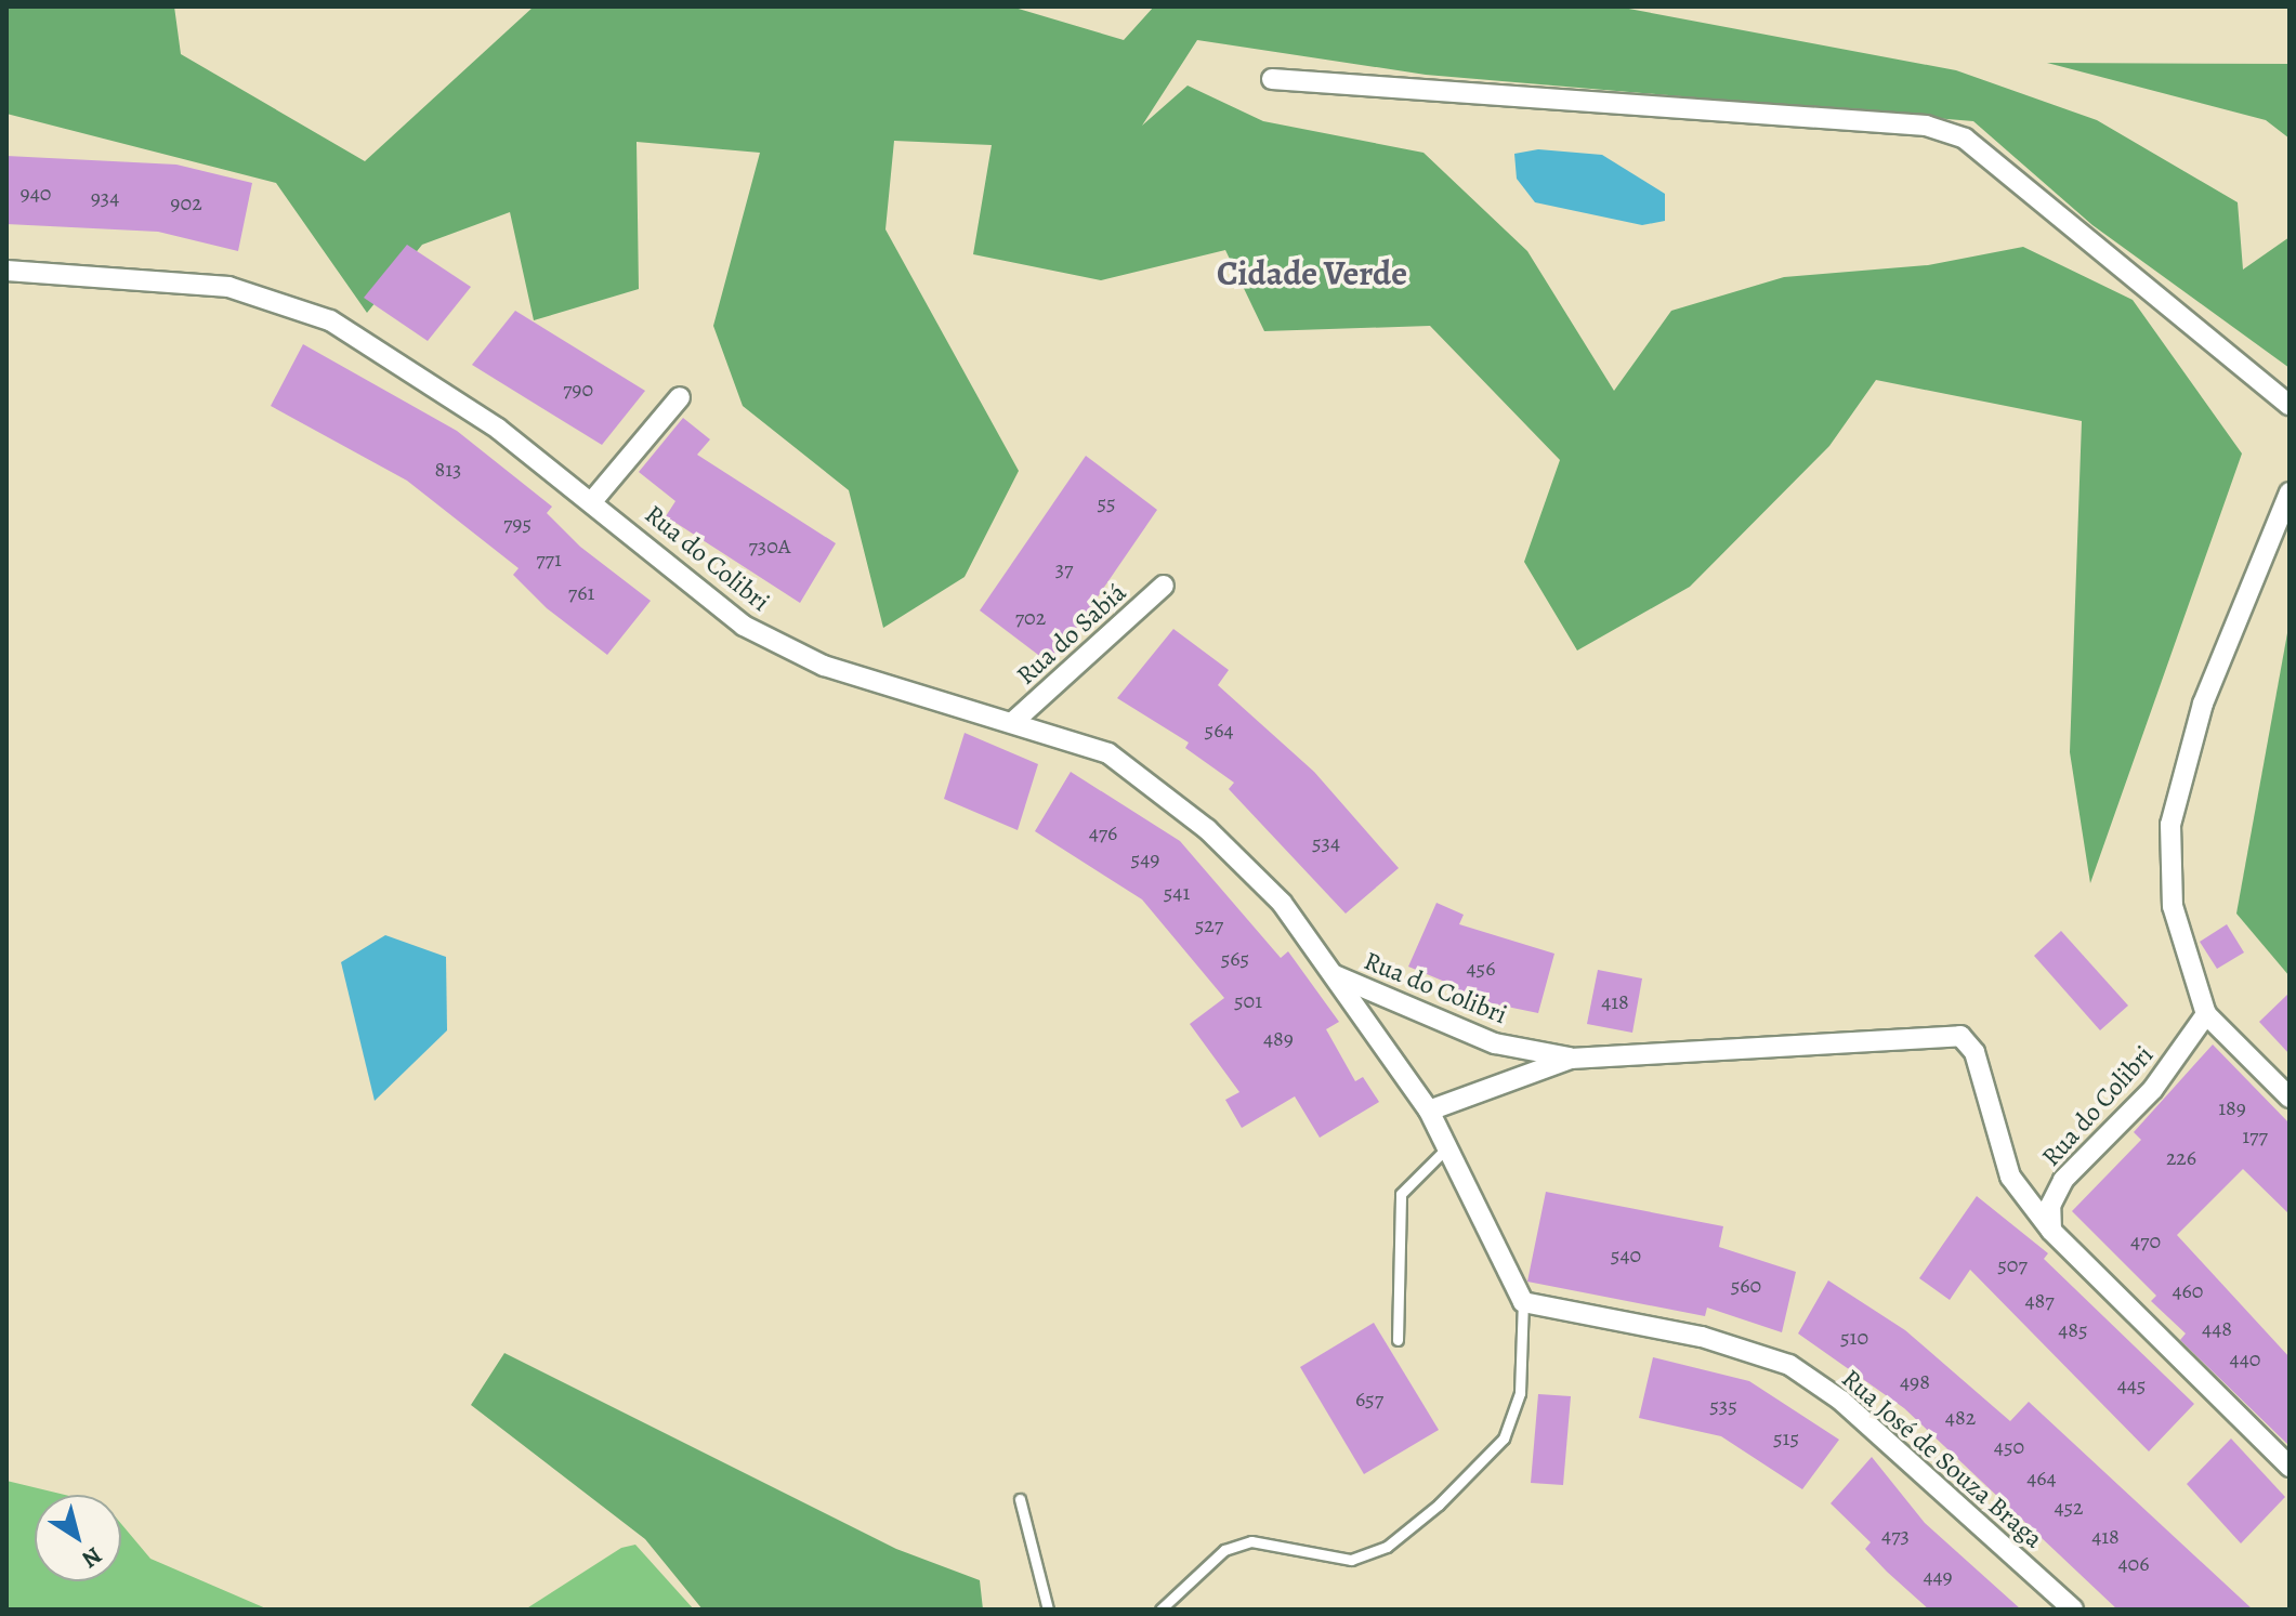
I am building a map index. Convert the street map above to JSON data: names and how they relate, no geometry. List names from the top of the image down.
{
  "streets": {
    "street": ["Rua do Colibri", "Rua do Sabiá", "Rua José de Souza Braga"]
  },
  "crossings": [
    ["Rua do Colibri", "Rua do Sabiá"]
  ],
  "districts": ["Cidade Verde"],
  "house_numbers": [
    "940",
    "934",
    "902",
    "790",
    "813",
    "55",
    "795",
    "730A",
    "771",
    "37",
    "761",
    "702",
    "564",
    "476",
    "534",
    "549",
    "541",
    "527",
    "565",
    "456",
    "501",
    "418",
    "489",
    "189",
    "177",
    "226",
    "470",
    "540",
    "507",
    "560",
    "460",
    "487",
    "448",
    "485",
    "510",
    "440",
    "498",
    "445",
    "657",
    "535",
    "482",
    "515",
    "450",
    "464",
    "452",
    "473",
    "418",
    "406",
    "449"
  ],
  "north": "bottom right"
}
